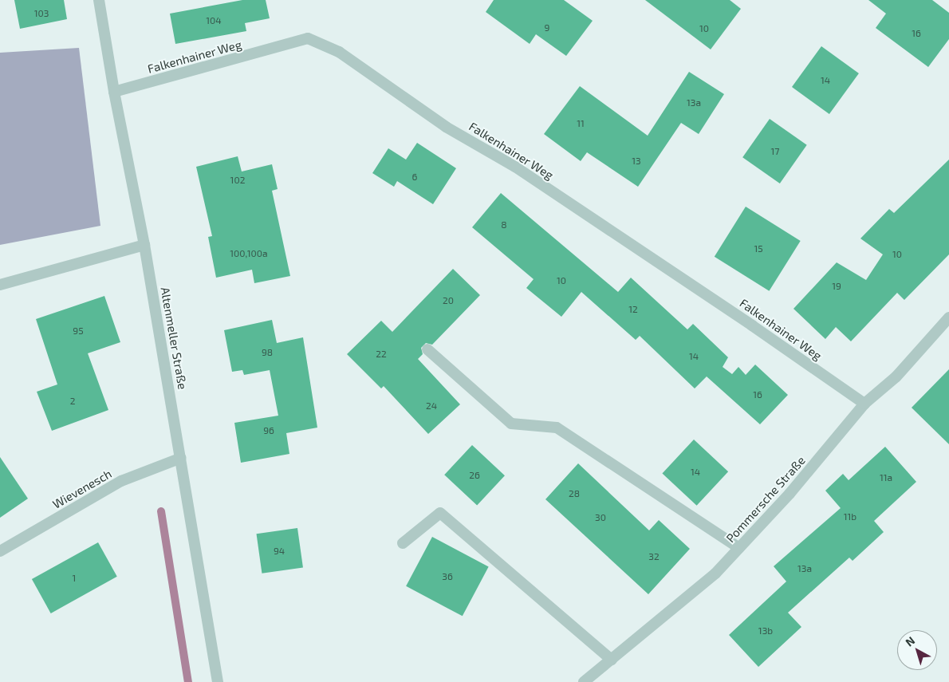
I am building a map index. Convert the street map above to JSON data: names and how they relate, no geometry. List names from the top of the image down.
{
  "streets": {
    "street": [
      "Falkenhainer Weg",
      "Altenmeller Straße",
      "Wievenesch",
      "Pommersche Straße"
    ]
  },
  "crossings": [
    ["Falkenhainer Weg", "Altenmeller Straße"],
    ["Falkenhainer Weg", "Pommersche Straße"],
    ["Altenmeller Straße", "Wievenesch"]
  ],
  "house_numbers": [
    "103",
    "104",
    "9",
    "10",
    "16",
    "14",
    "13a",
    "11",
    "17",
    "13",
    "6",
    "102",
    "8",
    "15",
    "100,100a",
    "10",
    "10",
    "19",
    "20",
    "12",
    "95",
    "98",
    "22",
    "14",
    "16",
    "2",
    "24",
    "96",
    "14",
    "26",
    "11a",
    "28",
    "11b",
    "30",
    "94",
    "32",
    "13a",
    "36",
    "1",
    "13b"
  ],
  "north": "top left"
}
